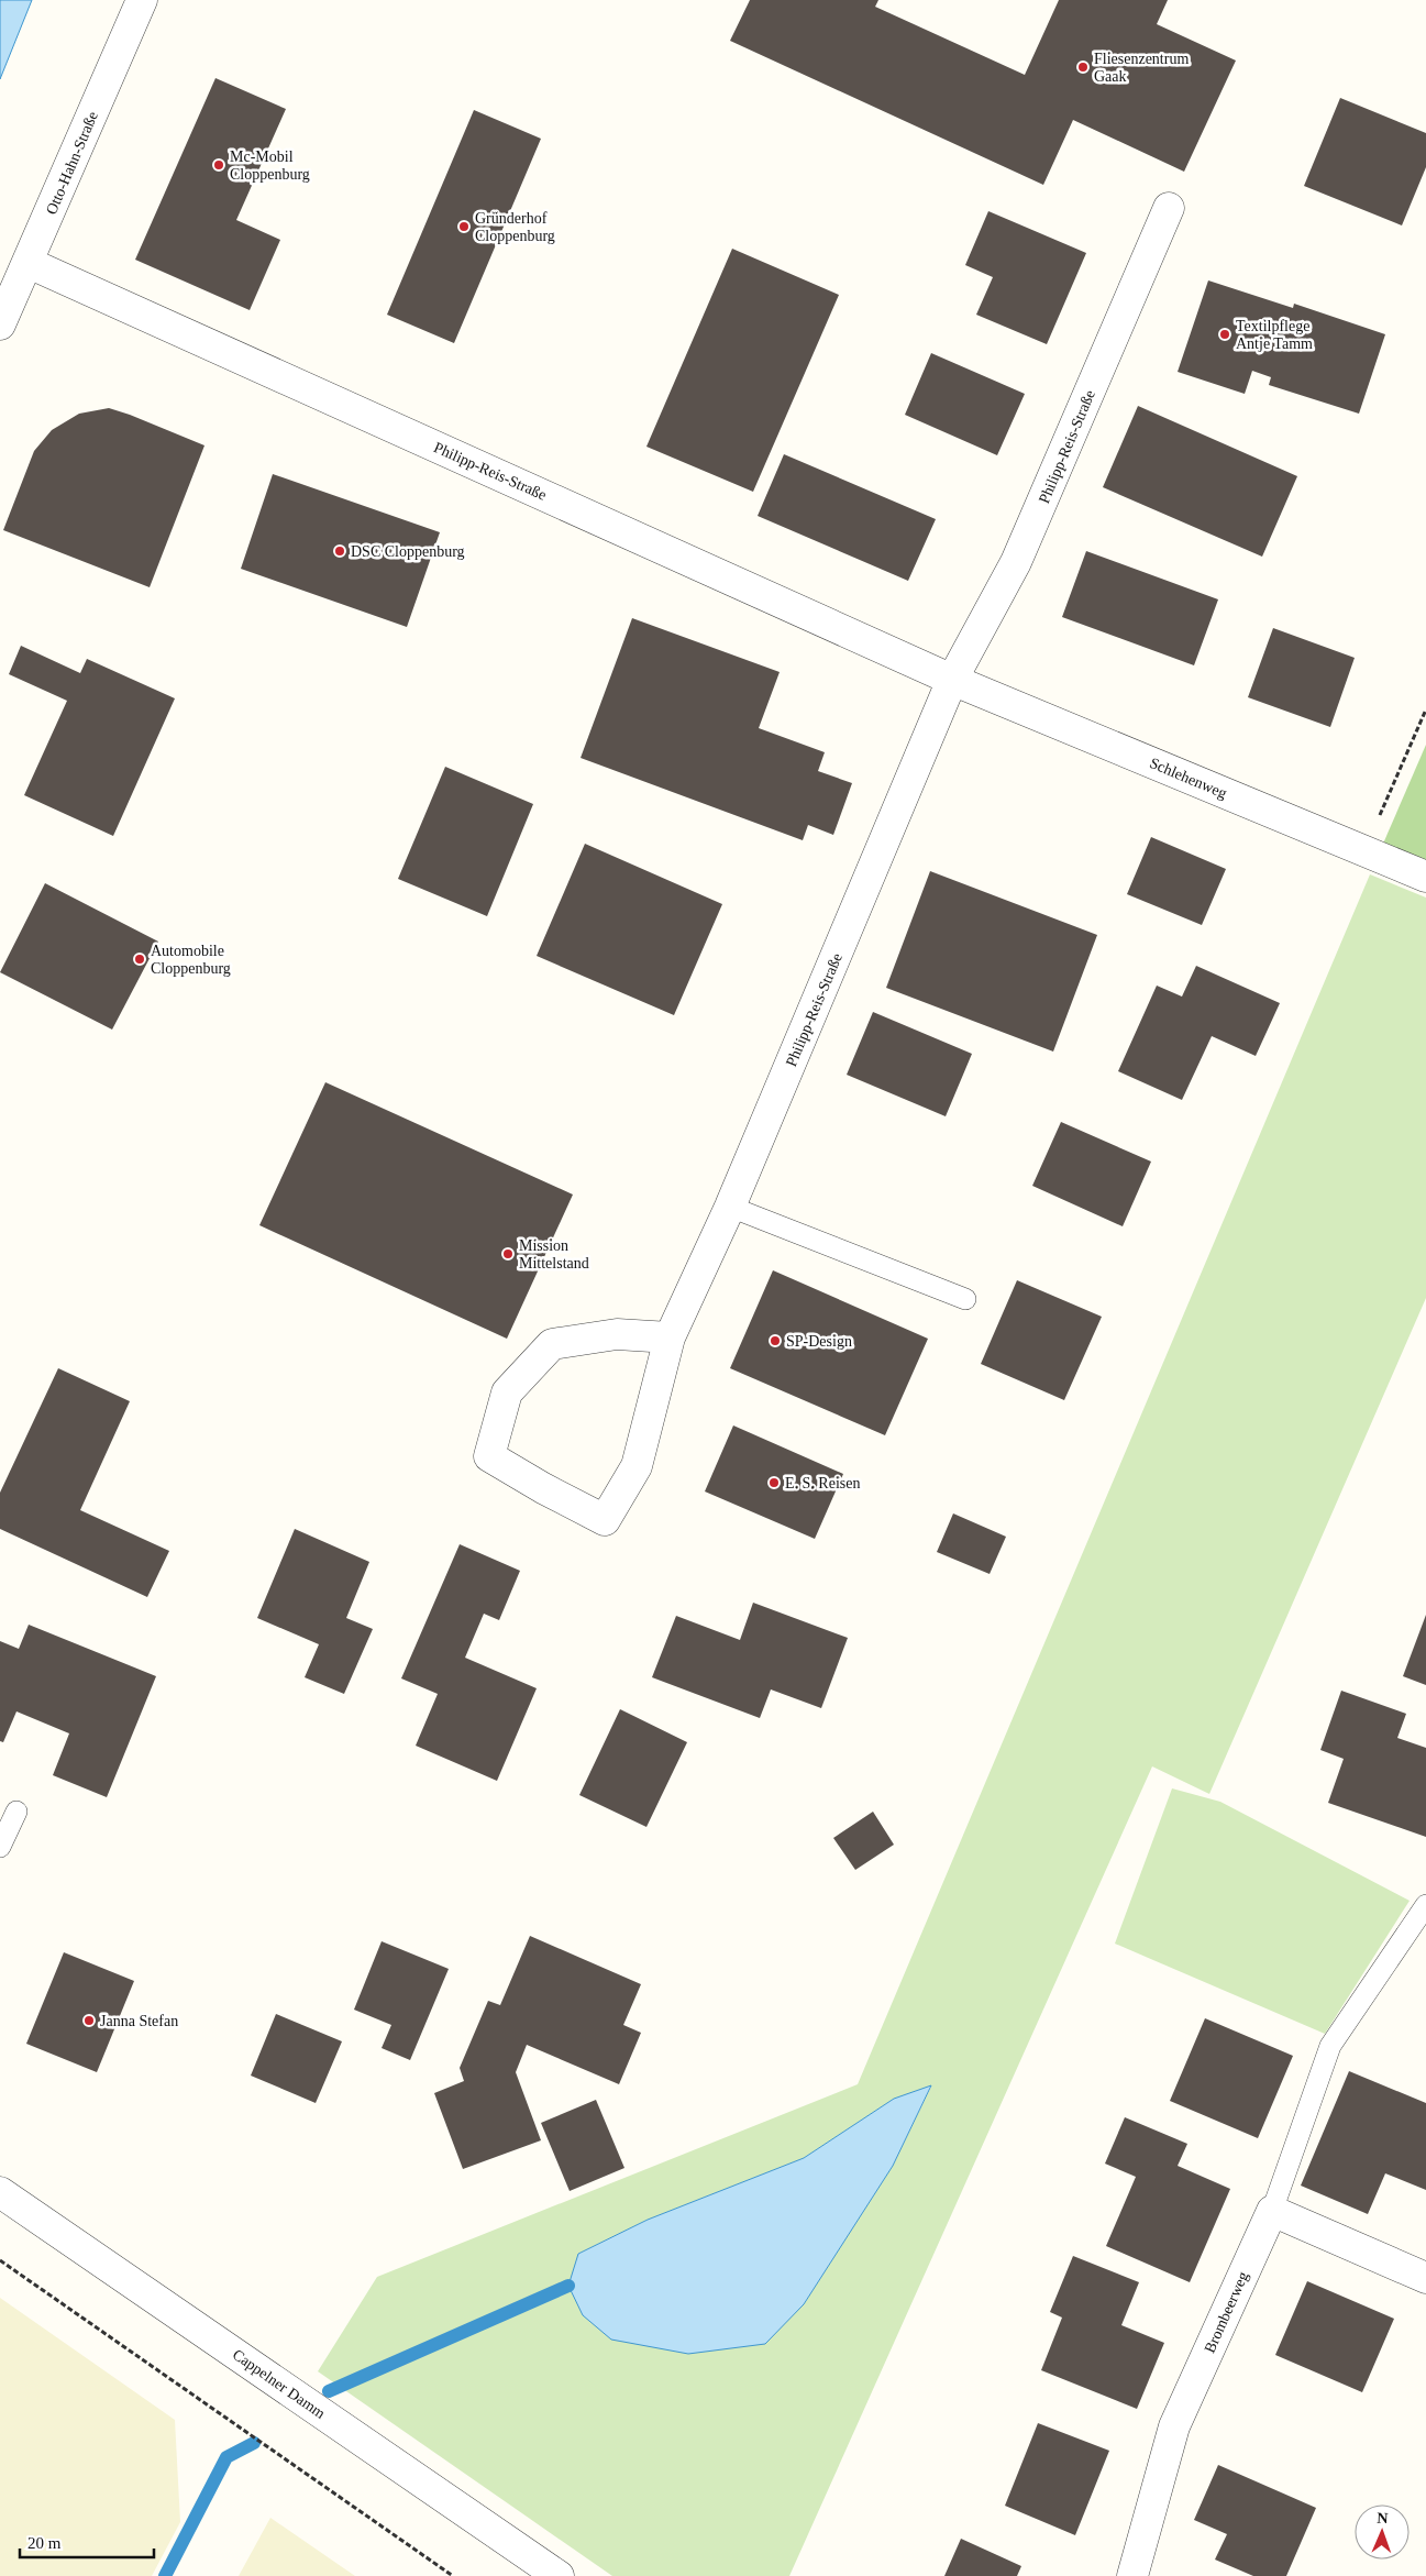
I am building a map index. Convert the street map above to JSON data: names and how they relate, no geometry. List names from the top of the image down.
{
  "streets": {
    "street": [
      "Otto-Hahn-Straße",
      "Philipp-Reis-Straße",
      "Schlehenweg",
      "Brombeerweg",
      "Cappelner Damm"
    ]
  },
  "crossings": [
    ["Otto-Hahn-Straße", "Philipp-Reis-Straße"],
    ["Philipp-Reis-Straße", "Schlehenweg"]
  ],
  "places": [
    "Fliesenzentrum Gaak",
    "Mc-Mobil Cloppenburg",
    "Gründerhof Cloppenburg",
    "Textilpflege Antje Tamm",
    "DSC Cloppenburg",
    "Automobile Cloppenburg",
    "Mission Mittelstand",
    "SP-Design",
    "E. S. Reisen",
    "Janna Stefan"
  ],
  "scale_bar": "20 m",
  "north": "top"
}
